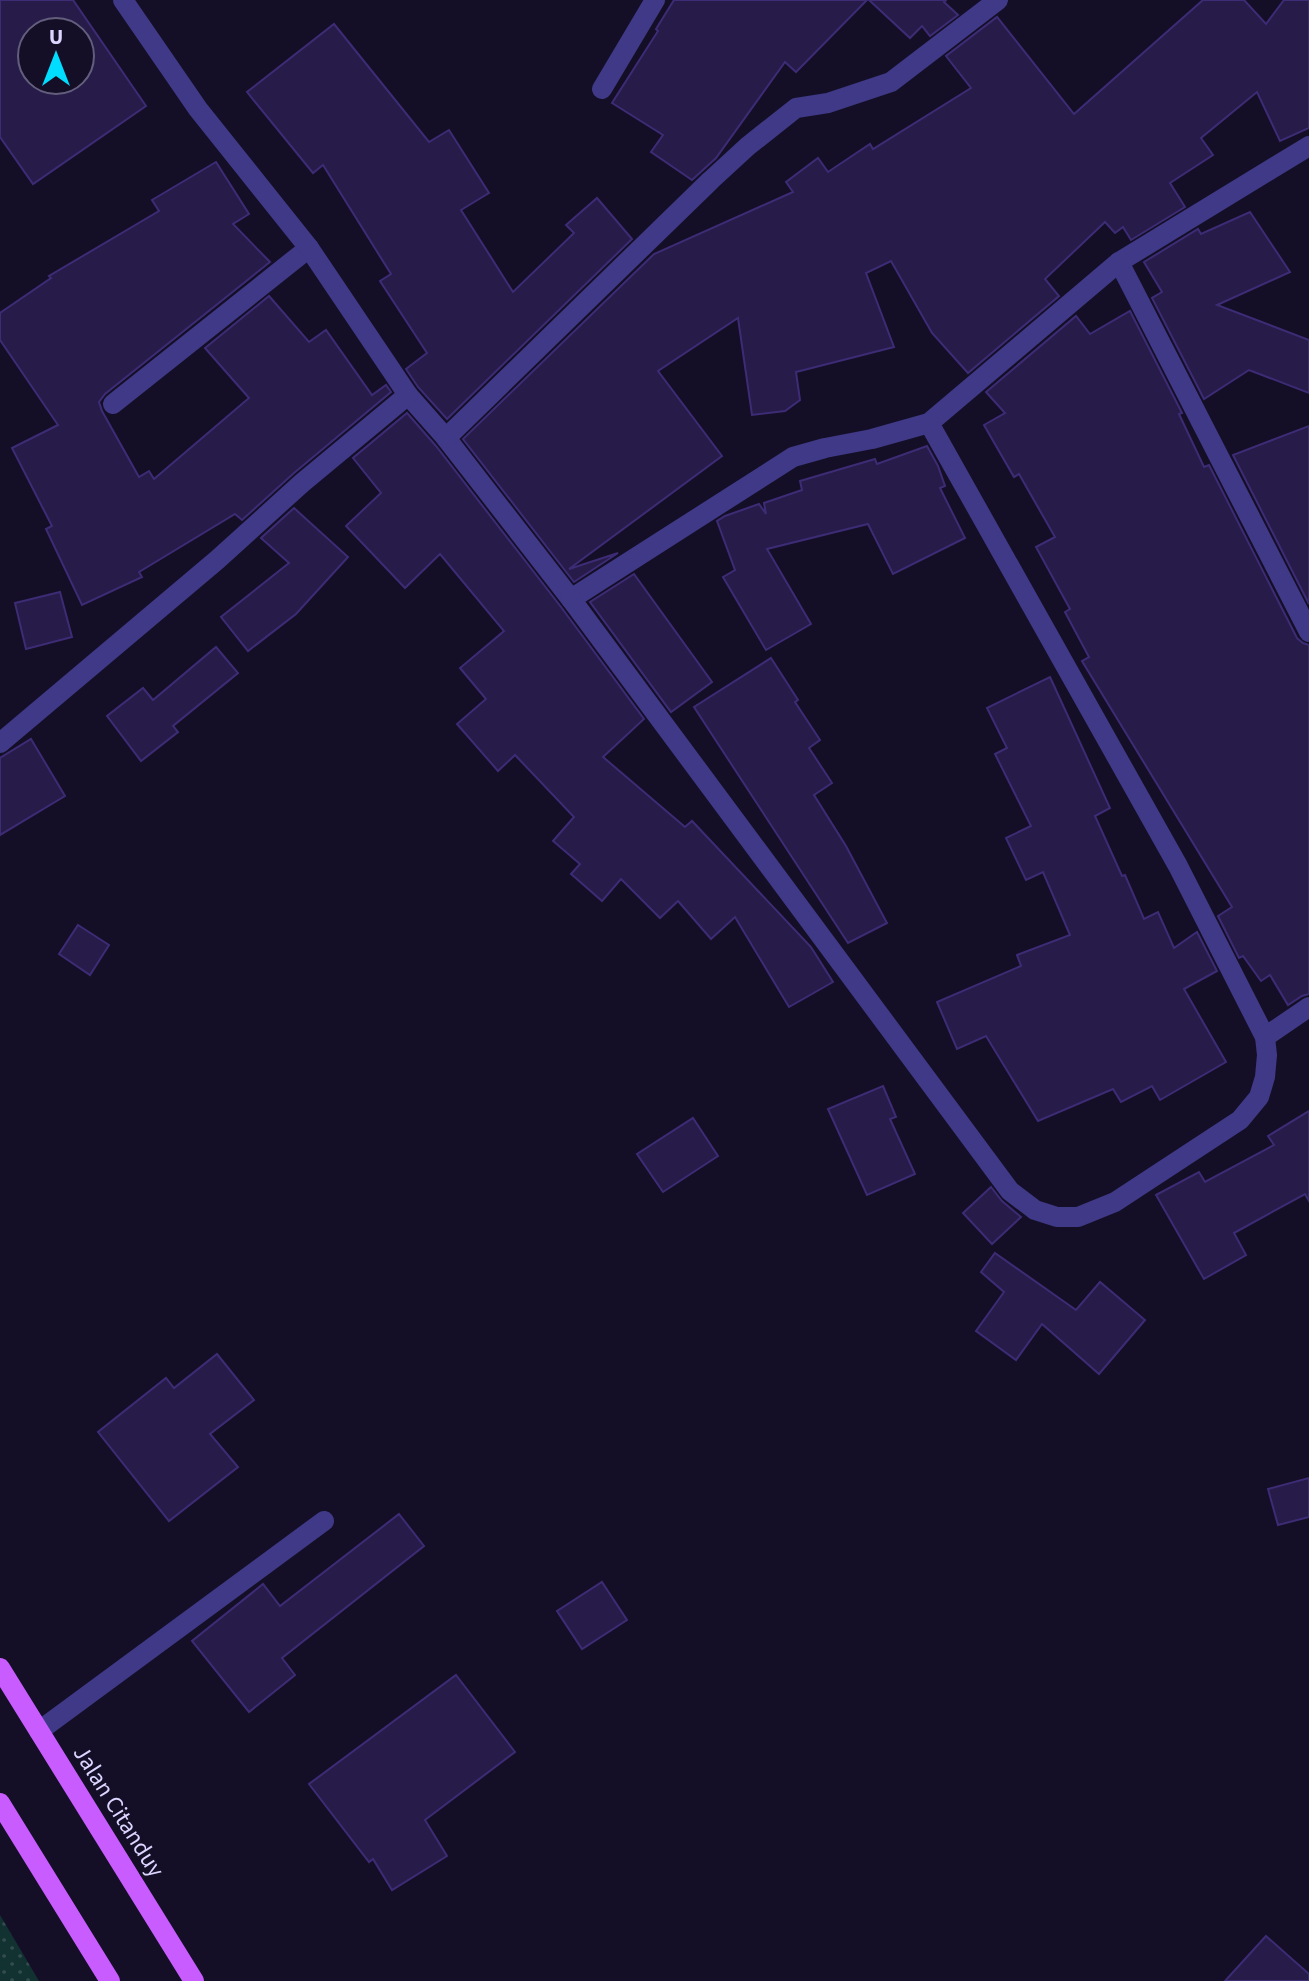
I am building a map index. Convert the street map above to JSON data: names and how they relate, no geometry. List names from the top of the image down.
{
  "streets": {
    "main road": ["Jalan Citanduy"]
  },
  "north": "top"
}
